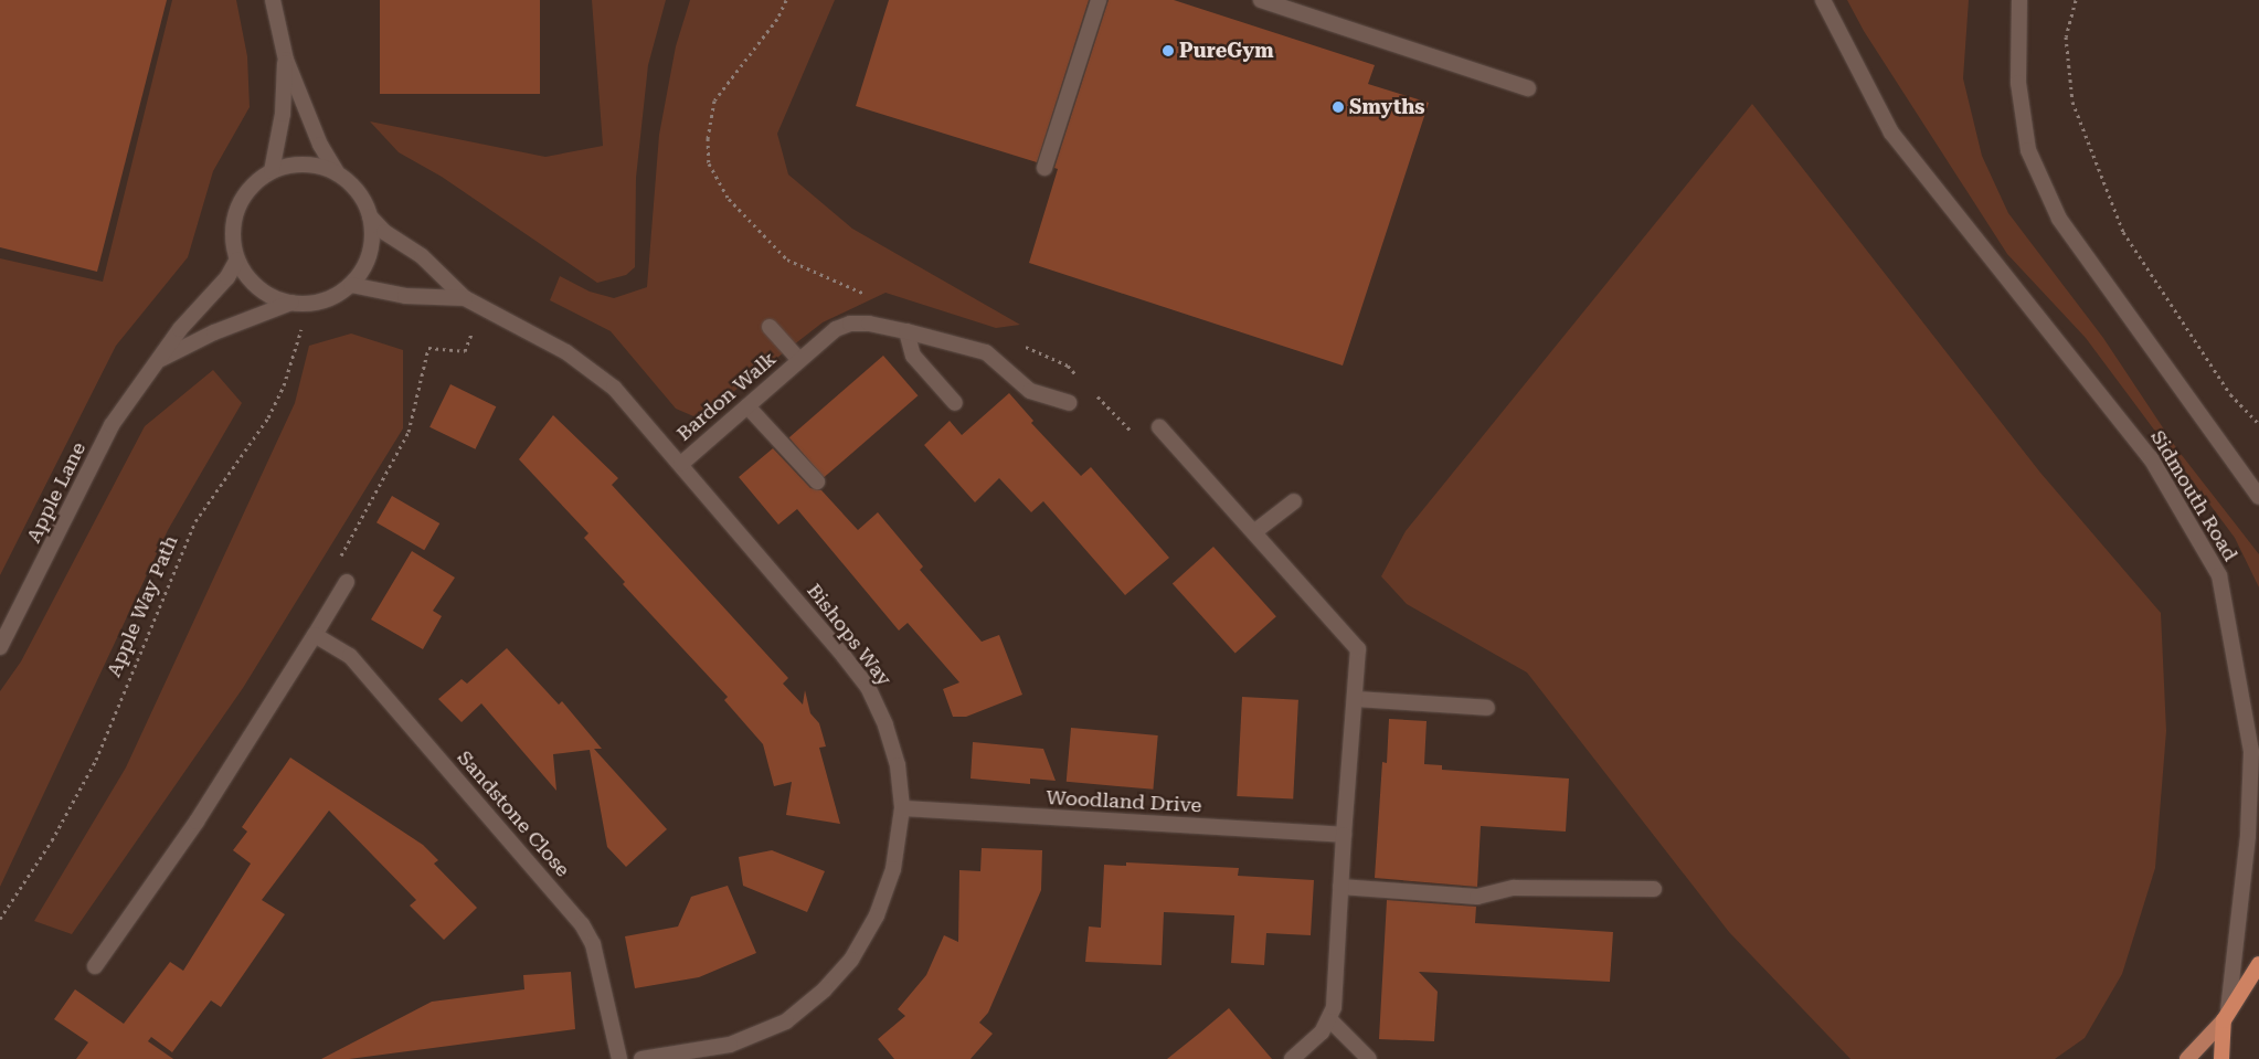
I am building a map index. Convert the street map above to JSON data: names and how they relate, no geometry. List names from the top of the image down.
{
  "streets": {
    "street": [
      "Bardon Walk",
      "Apple Lane",
      "Sidmouth Road",
      "Bishops Way",
      "Woodland Drive",
      "Sandstone Close"
    ],
    "path": ["Apple Way Path"]
  },
  "crossings": [
    ["Bardon Walk", "Bishops Way"],
    ["Apple Lane", "Apple Way Path"],
    ["Apple Lane", "Bishops Way"],
    ["Apple Way Path", "Bishops Way"],
    ["Bishops Way", "Woodland Drive"]
  ],
  "places": ["PureGym", "Smyths"]
}
